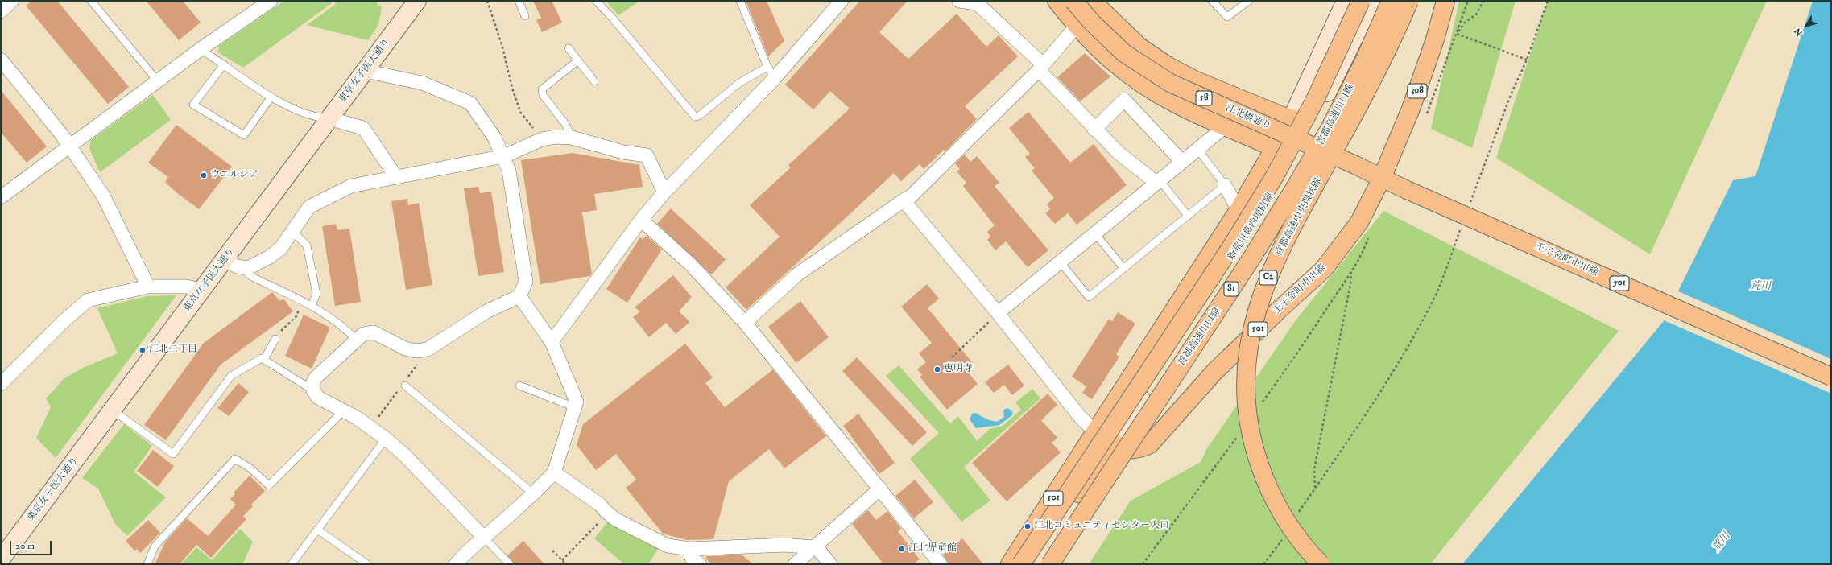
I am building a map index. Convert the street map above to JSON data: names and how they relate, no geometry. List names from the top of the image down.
{
  "streets": {
    "main road": [
      "308",
      "58",
      "首都高速川口線",
      "江北橋通り",
      "首都高速中央環状線",
      "王子金町市川線",
      "C2",
      "501",
      "S1"
    ],
    "street": ["東京女子医大通り", "新荒川葛西堤防線"]
  },
  "crossings": [
    ["308", "江北橋通り"],
    ["308", "王子金町市川線"],
    ["58", "新荒川葛西堤防線"],
    ["58", "501"],
    ["江北橋通り", "王子金町市川線"],
    ["新荒川葛西堤防線", "王子金町市川線"],
    ["新荒川葛西堤防線", "501"],
    ["王子金町市川線", "501"]
  ],
  "water": ["荒川"],
  "places": [
    "ウエルシア",
    "江北二丁目",
    "恵明寺",
    "江北コミュニティセンター入口",
    "江北児童館"
  ],
  "scale_bar": "20 m",
  "north": "bottom left"
}
